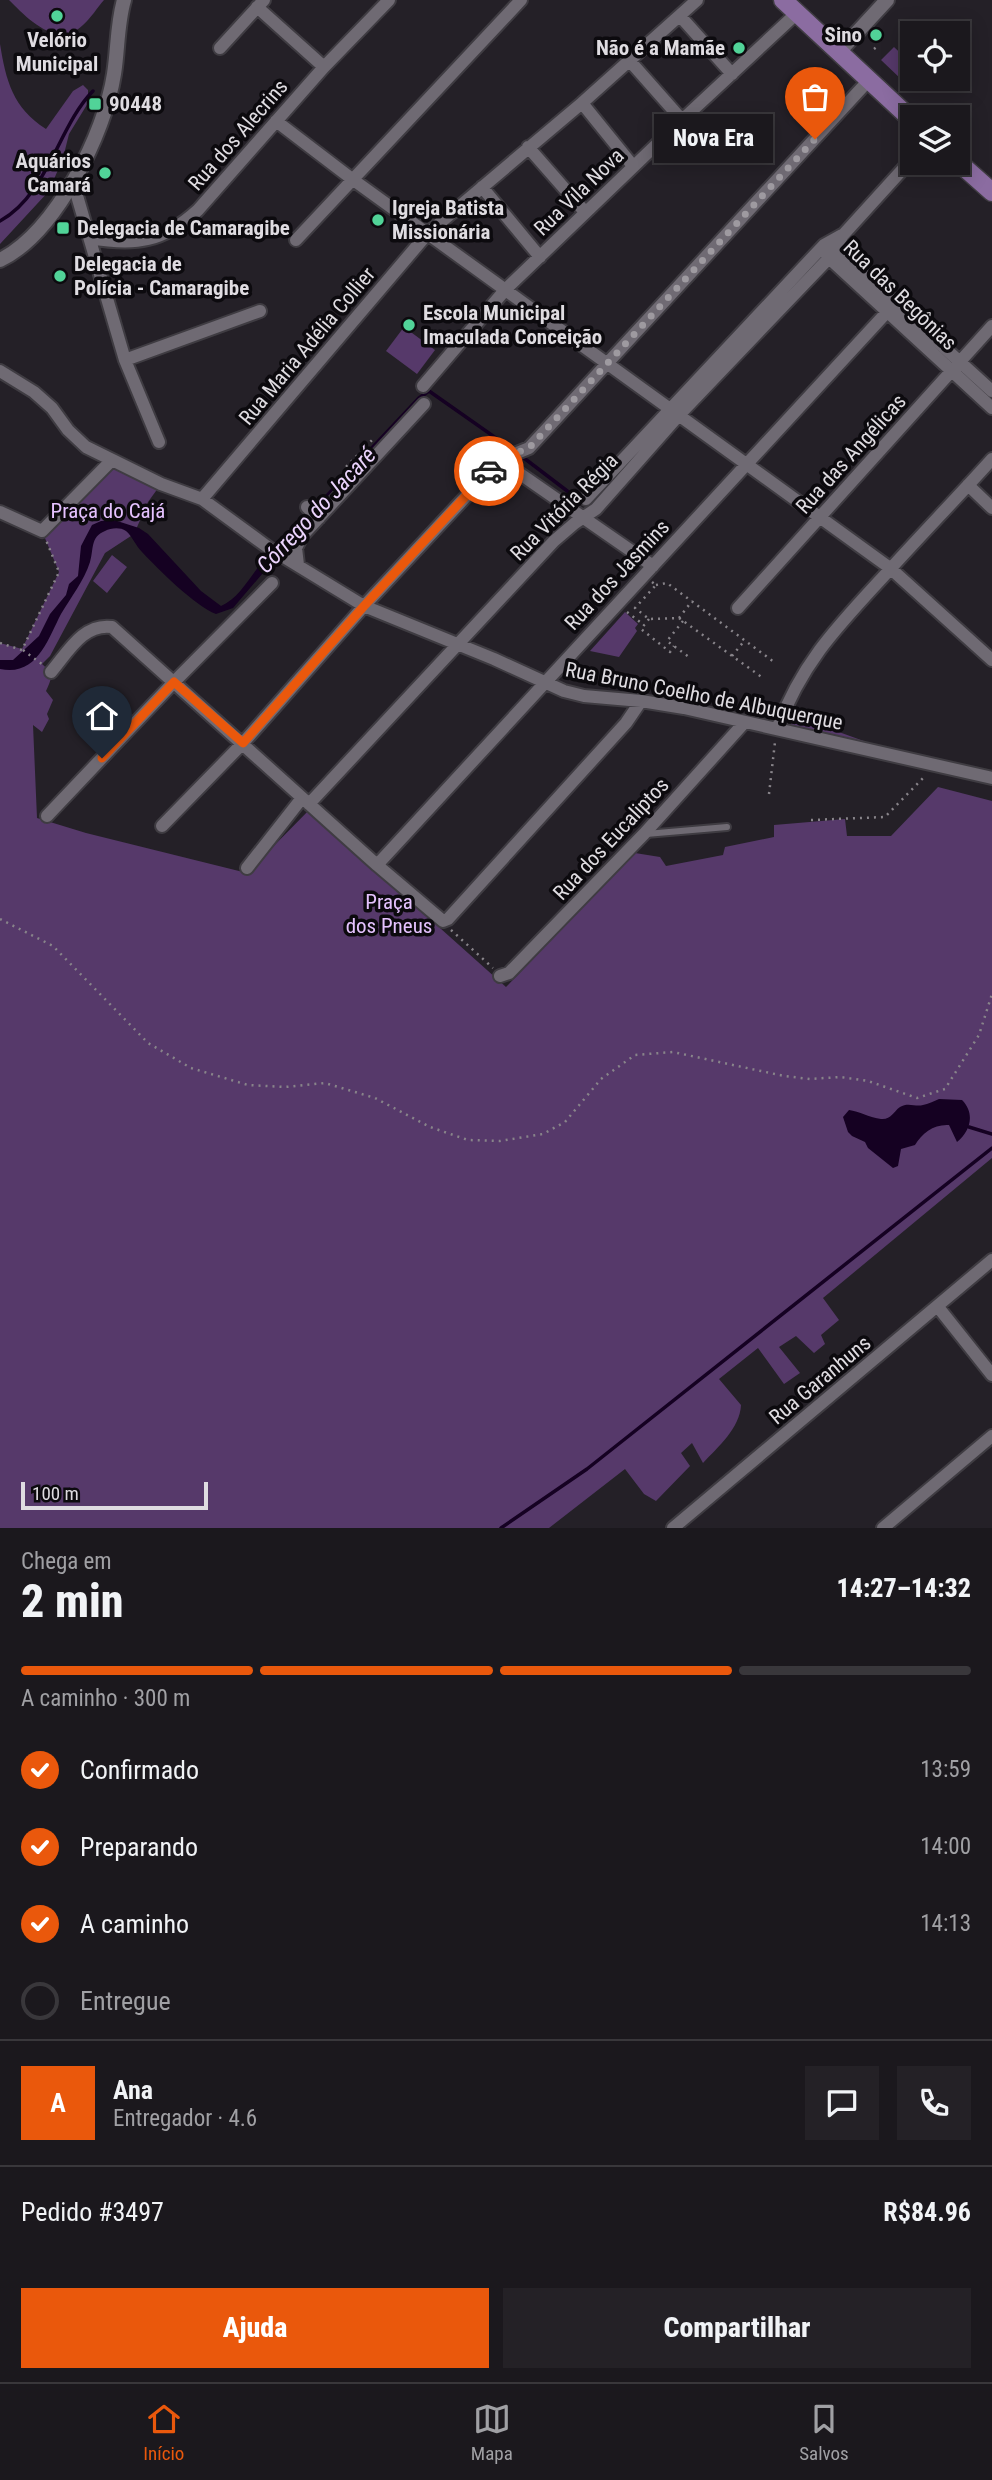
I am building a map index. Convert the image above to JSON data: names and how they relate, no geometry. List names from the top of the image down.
{
  "streets": {
    "street": [
      "Rua dos Alecrins",
      "Rua Vila Nova",
      "Rua das Begônias",
      "Rua Maria Adélia Collier",
      "Rua das Angélicas",
      "Rua Vitória Régia",
      "Rua dos Jasmins",
      "Rua Bruno Coelho de Albuquerque",
      "Rua dos Eucaliptos",
      "Rua Garanhuns"
    ]
  },
  "crossings": [
    ["Rua das Begônias", "Rua das Angélicas"],
    ["Rua das Begônias", "Rua Vitória Régia"],
    ["Rua das Begônias", "Rua dos Jasmins"],
    ["Rua Maria Adélia Collier", "Rua Bruno Coelho de Albuquerque"],
    ["Rua Vitória Régia", "Rua Bruno Coelho de Albuquerque"],
    ["Rua dos Jasmins", "Rua Bruno Coelho de Albuquerque"],
    ["Rua Bruno Coelho de Albuquerque", "Rua dos Eucaliptos"]
  ],
  "water": ["Córrego do Jacaré"],
  "parks": ["Praça do Cajá", "Praça dos Pneus"],
  "places": {
    "other": [
      "Velório Municipal",
      "Sino",
      "Não é a Mamãe",
      "Nova Era",
      "Aquários Camará",
      "Igreja Batista Missionária",
      "Delegacia de Polícia - Camaragibe",
      "Escola Municipal Imaculada Conceição"
    ],
    "transit": ["90448", "Delegacia de Camaragibe"]
  },
  "scale_bar": "100 m",
  "page": {
    "bubble": "Nova Era",
    "scale": "100 m",
    "heading": ["2 min", "Chega em", "14:27–14:32"],
    "panel": [
      "Ana",
      "Entregador · 4.6",
      "Pedido #3497",
      "R$84.96"
    ],
    "bar": "A caminho · 300 m",
    "list": [
      ["Confirmado", "13:59"],
      ["Preparando", "14:00"],
      ["A caminho", "14:13"],
      "Entregue"
    ],
    "round": "A",
    "buttons": ["Ajuda", "Compartilhar"],
    "tabs": ["Início", "Mapa", "Salvos"]
  }
}
